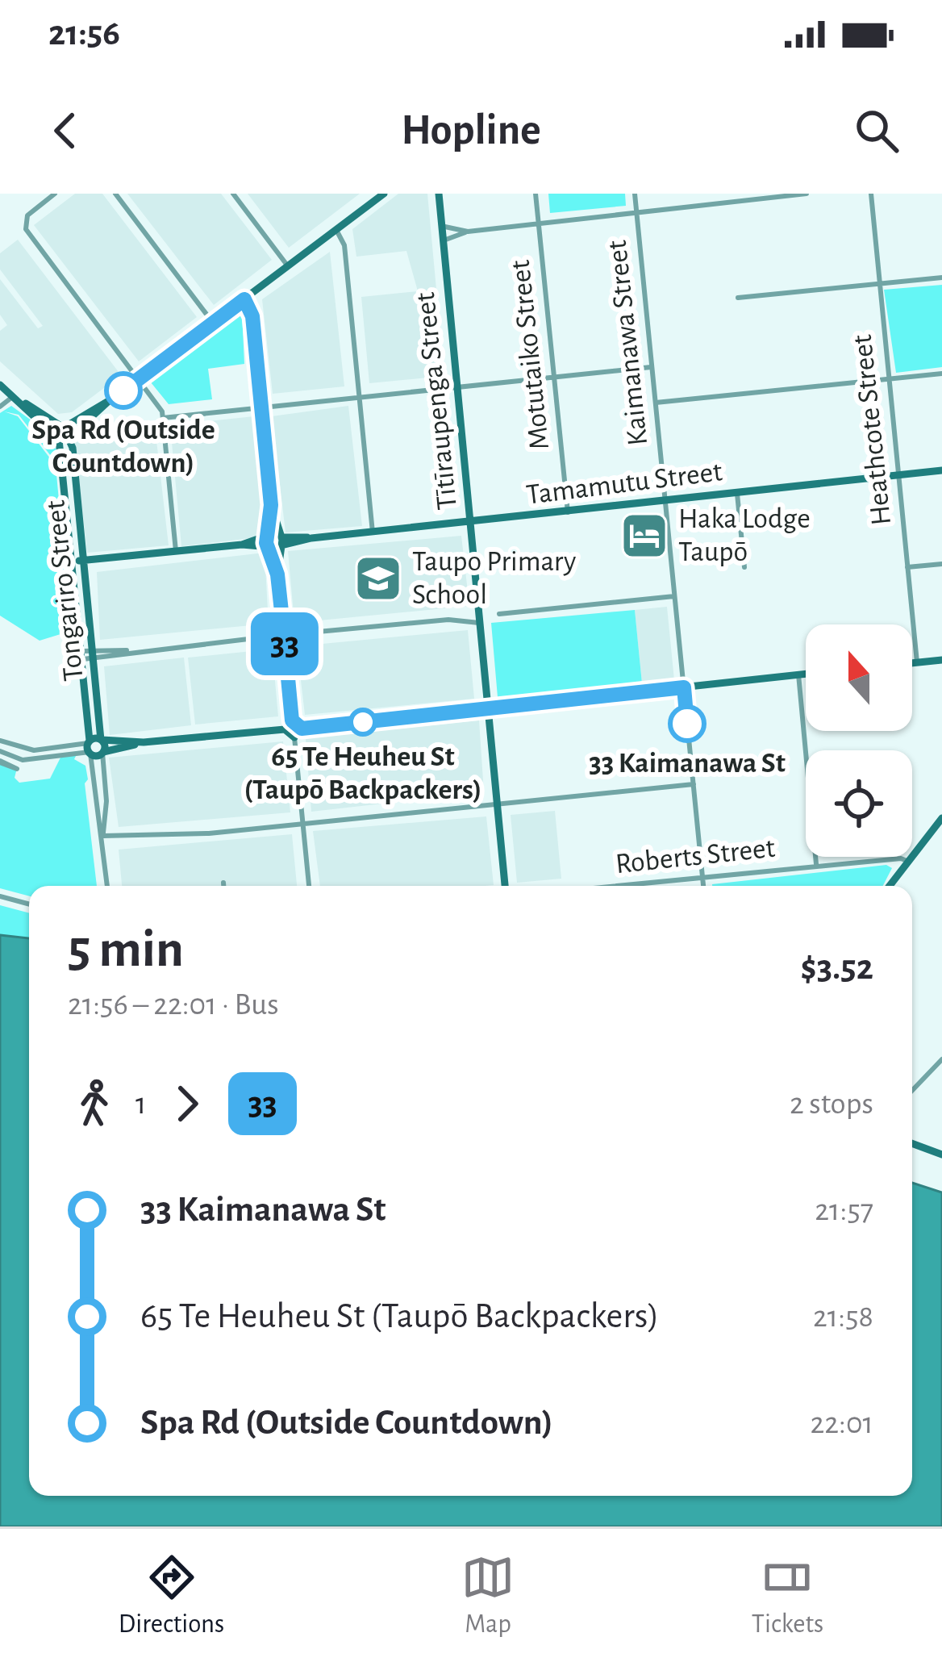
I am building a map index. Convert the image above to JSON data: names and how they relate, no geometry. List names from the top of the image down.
{
  "streets": {
    "street": [
      "Kaimanawa Street",
      "Motutaiko Street",
      "Tītīraupenga Street",
      "Heathcote Street",
      "Tamamutu Street",
      "Tongariro Street",
      "Roberts Street"
    ]
  },
  "crossings": [
    ["Kaimanawa Street", "Tamamutu Street"],
    ["Kaimanawa Street", "Roberts Street"],
    ["Motutaiko Street", "Tamamutu Street"],
    ["Tītīraupenga Street", "Tamamutu Street"],
    ["Heathcote Street", "Tamamutu Street"],
    ["Tamamutu Street", "Tongariro Street"]
  ],
  "places": {
    "other": ["Spa Rd (Outside Countdown)", "65 Te Heuheu St (Taupō Backpackers)", "33 Kaimanawa St"],
    "hotel": ["Haka Lodge Taupō"],
    "school or university": ["Taupo Primary School"]
  },
  "lines": ["bus line 33"],
  "north": "top",
  "page": {
    "status": "21:56",
    "header": "Hopline",
    "on_map": "33",
    "heading": ["5 min", "21:56 – 22:01 · Bus", "$3.52"],
    "legs": ["1", "33", "2 stops"],
    "list": [
      {
        "name": "33 Kaimanawa St",
        "value": "21:57"
      },
      {
        "name": "65 Te Heuheu St (Taupō Backpackers)",
        "value": "21:58"
      },
      {
        "name": "Spa Rd (Outside Countdown)",
        "value": "22:01"
      }
    ],
    "tabs": ["Directions", "Map", "Tickets"]
  }
}
